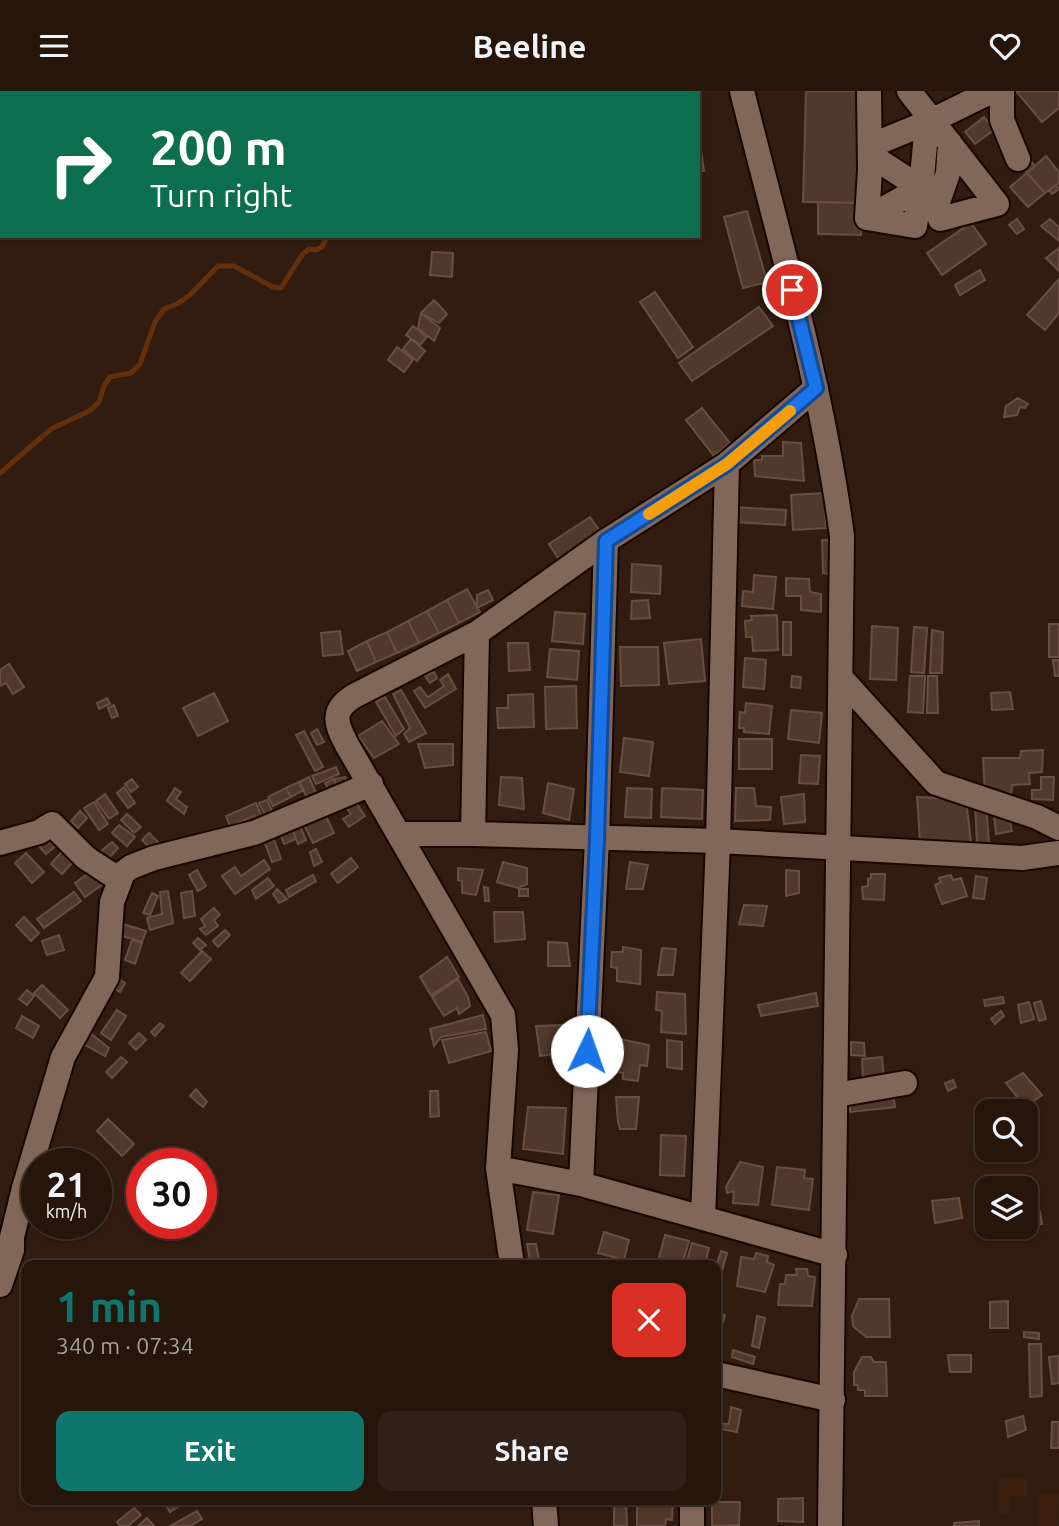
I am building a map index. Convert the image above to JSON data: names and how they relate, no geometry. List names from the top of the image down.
{
  "page": {
    "header": "Beeline",
    "turn": ["200 m", "Turn right"],
    "speed": "21 km/h",
    "limit": "30",
    "heading": ["1 min", "340 m · 07:34"],
    "buttons": ["Exit", "Share"]
  }
}
